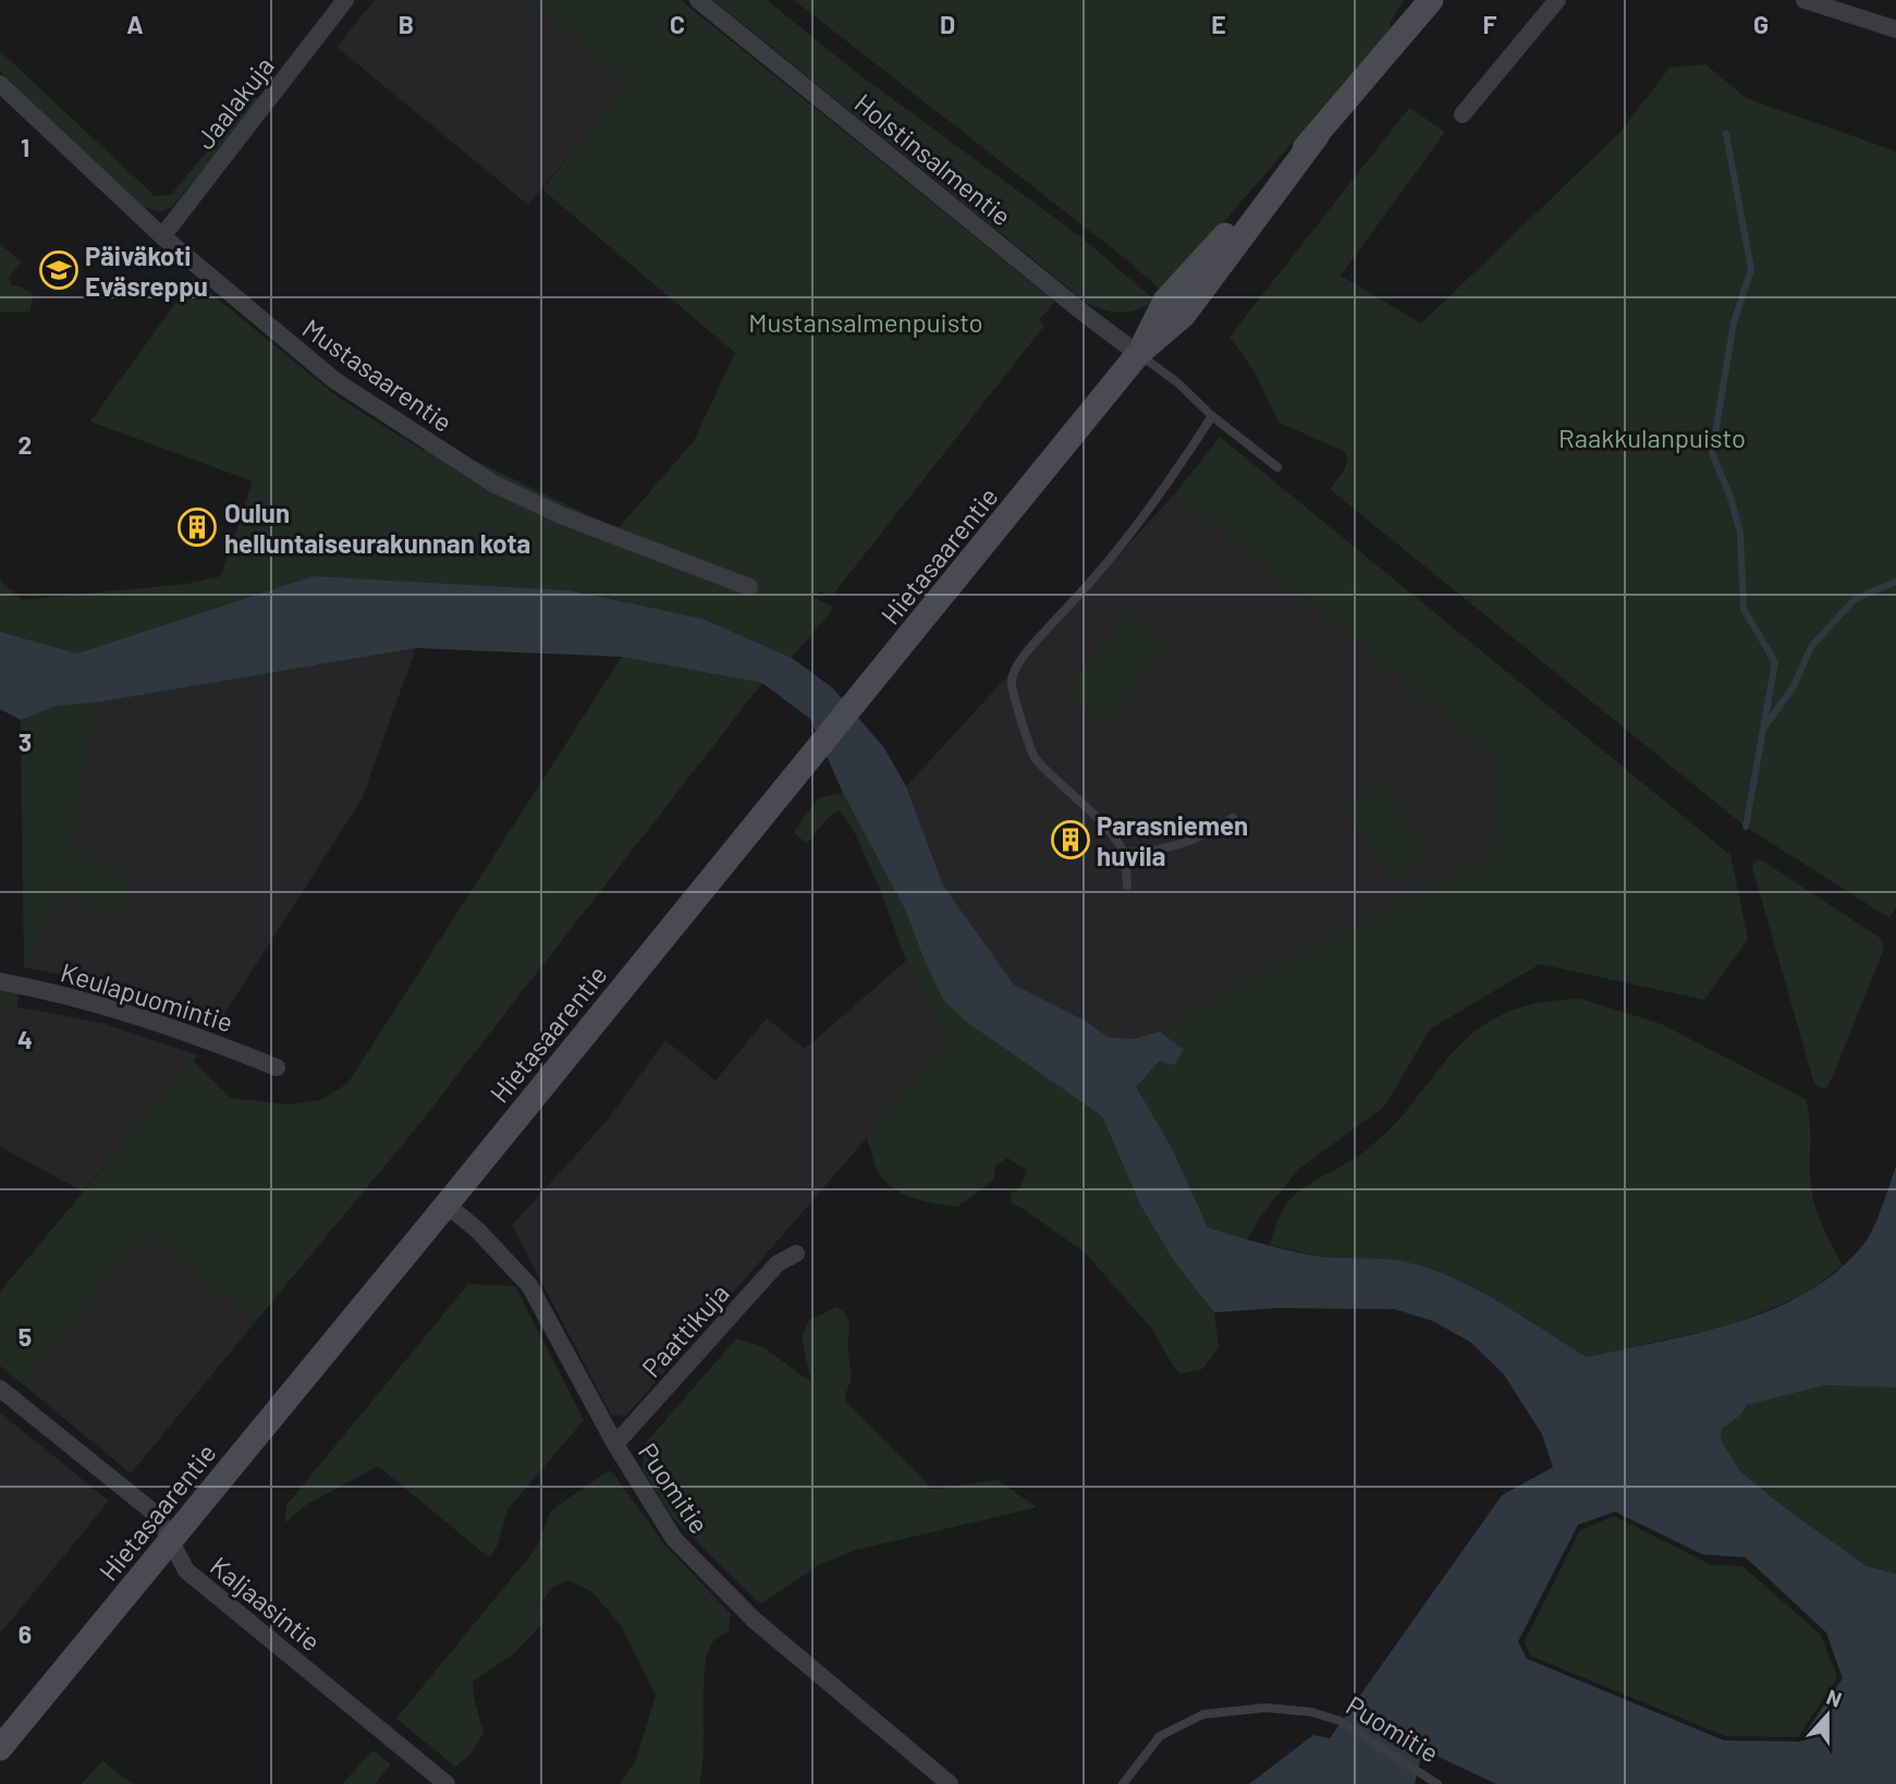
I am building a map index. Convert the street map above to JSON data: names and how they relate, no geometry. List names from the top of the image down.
{
  "streets": {
    "street": [
      "Jaalakuja",
      "Holstinsalmentie",
      "Mustasaarentie",
      "Hietasaarentie",
      "Keulapuomintie",
      "Paattikuja",
      "Puomitie",
      "Kaljaasintie"
    ]
  },
  "crossings": [
    ["Jaalakuja", "Mustasaarentie"],
    ["Holstinsalmentie", "Hietasaarentie"],
    ["Hietasaarentie", "Puomitie"],
    ["Hietasaarentie", "Kaljaasintie"],
    ["Paattikuja", "Puomitie"]
  ],
  "parks": ["Mustansalmenpuisto", "Raakkulanpuisto"],
  "places": {
    "school or university": ["Päiväkoti Eväsreppu"],
    "building": ["Oulun helluntaiseurakunnan kota", "Parasniemen huvila"]
  },
  "north": "top",
  "grid": {
    "columns": [
      "A",
      "B",
      "C",
      "D",
      "E",
      "F",
      "G"
    ],
    "rows": [
      "1",
      "2",
      "3",
      "4",
      "5",
      "6"
    ]
  }
}
